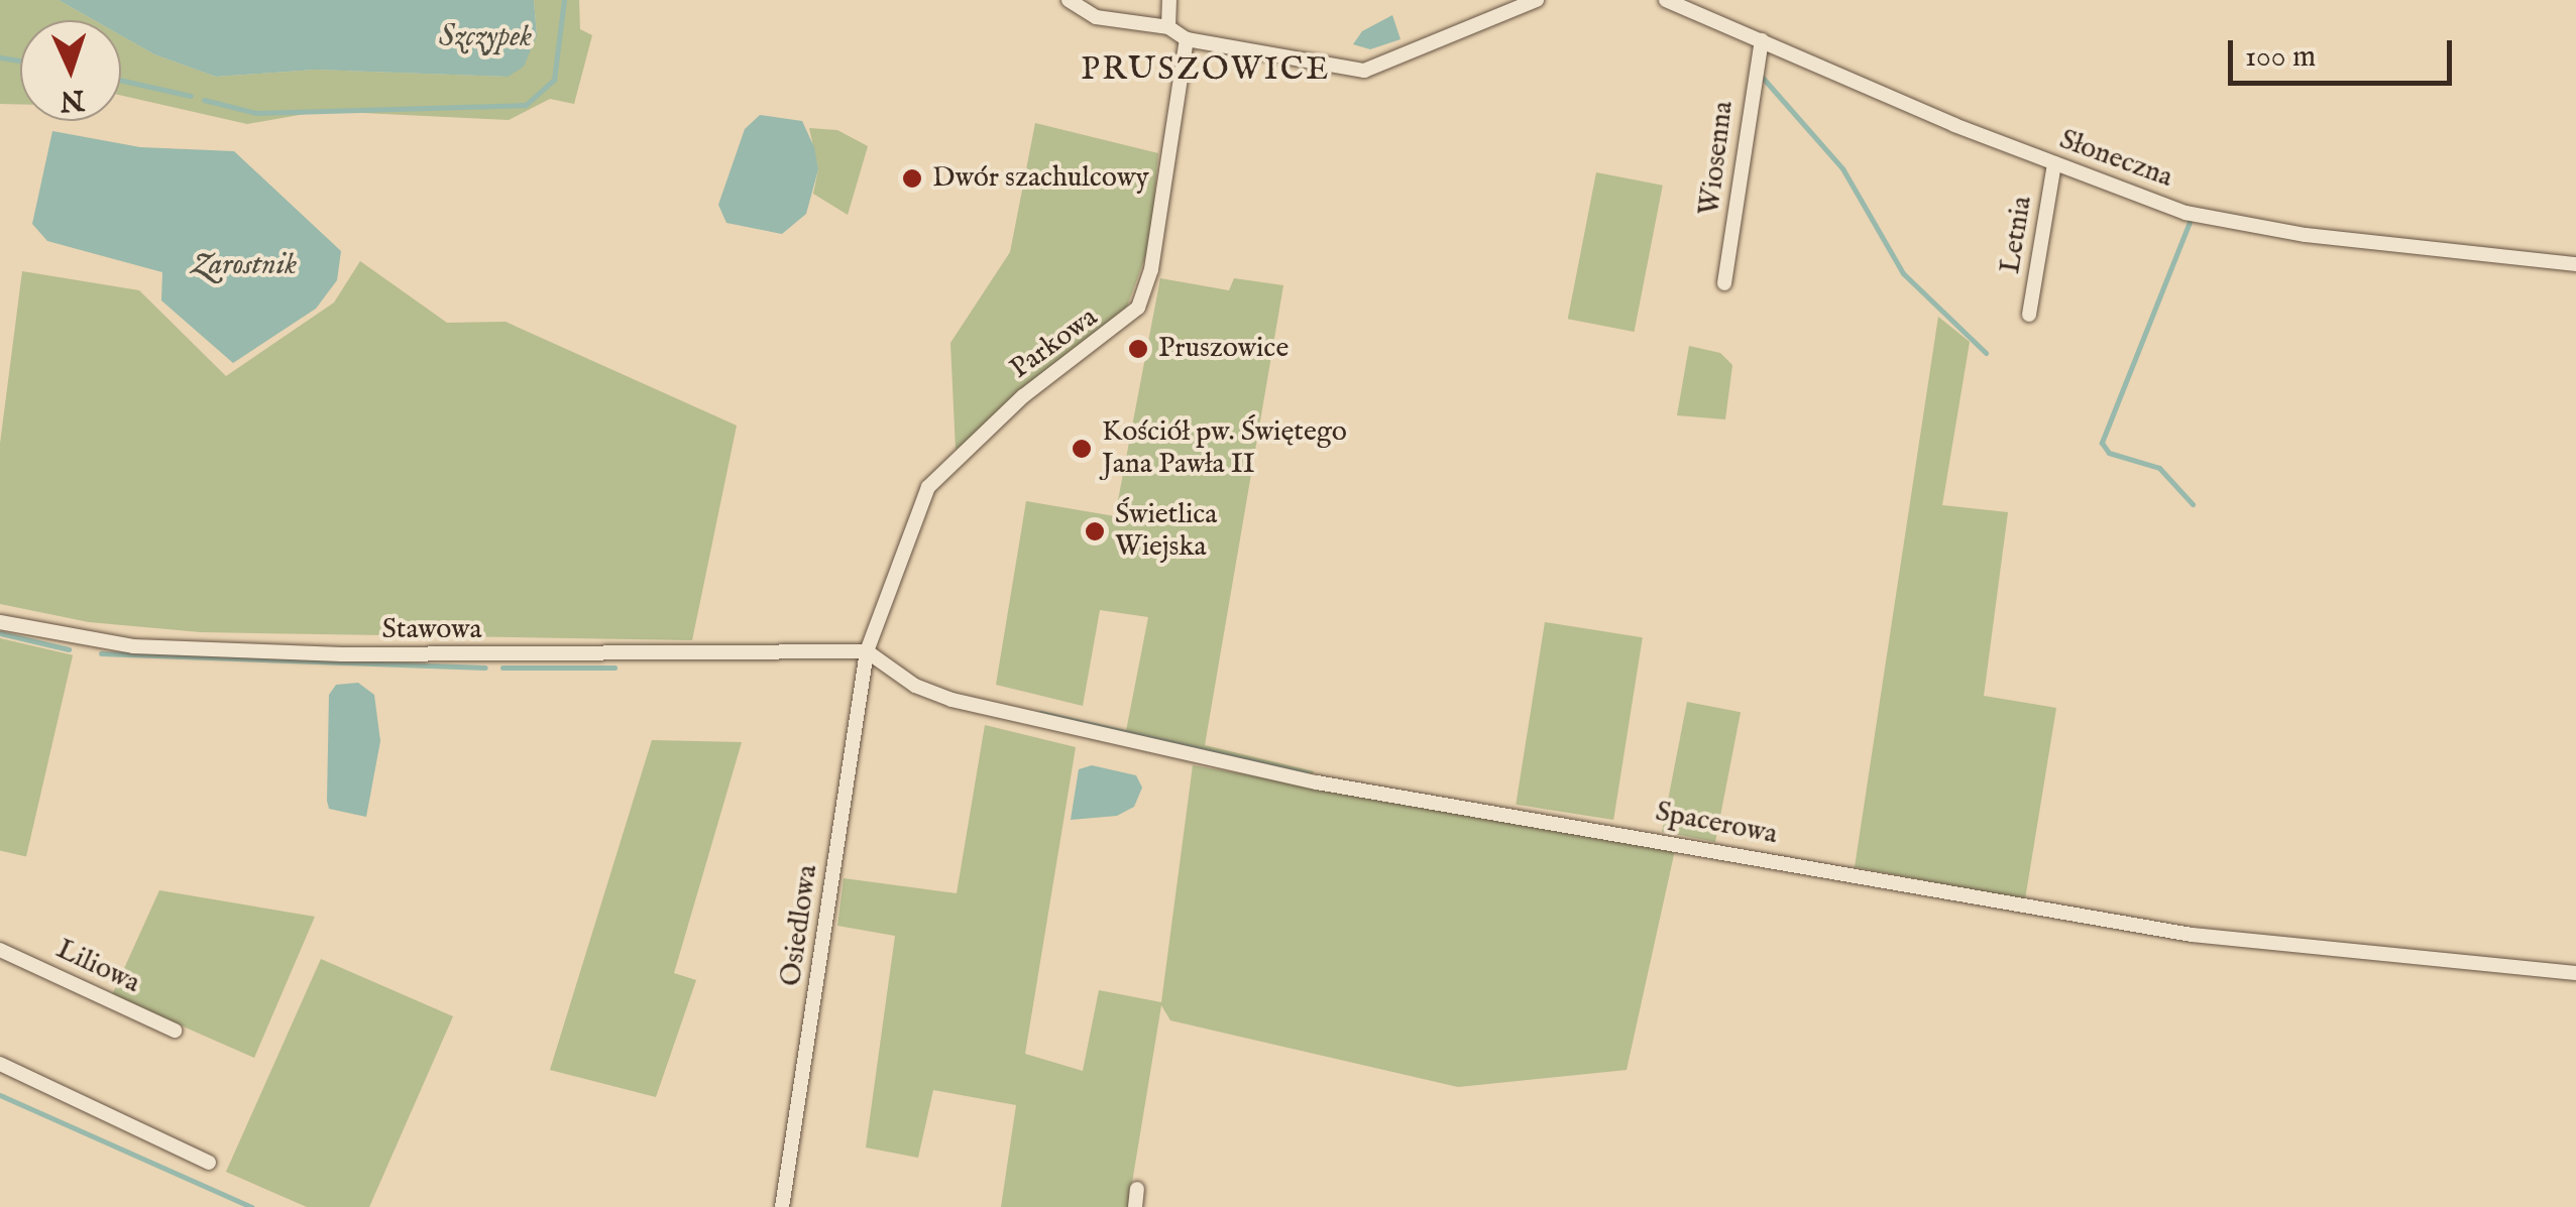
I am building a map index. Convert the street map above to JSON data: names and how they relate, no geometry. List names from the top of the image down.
{
  "streets": {
    "street": [
      "Wiosenna",
      "Słoneczna",
      "Letnia",
      "Parkowa",
      "Stawowa",
      "Spacerowa",
      "Osiedlowa",
      "Liliowa"
    ]
  },
  "crossings": [
    ["Wiosenna", "Słoneczna"],
    ["Słoneczna", "Letnia"],
    ["Parkowa", "Stawowa"],
    ["Parkowa", "Spacerowa"],
    ["Parkowa", "Osiedlowa"],
    ["Stawowa", "Spacerowa"],
    ["Stawowa", "Osiedlowa"],
    ["Spacerowa", "Osiedlowa"]
  ],
  "districts": ["PRUSZOWICE"],
  "water": ["Szczypek", "Zarostnik"],
  "places": [
    "Dwór szachulcowy",
    "Pruszowice",
    "Kościół pw. Świętego Jana Pawła II",
    "Świetlica Wiejska"
  ],
  "scale_bar": "100 m",
  "north": "bottom"
}
